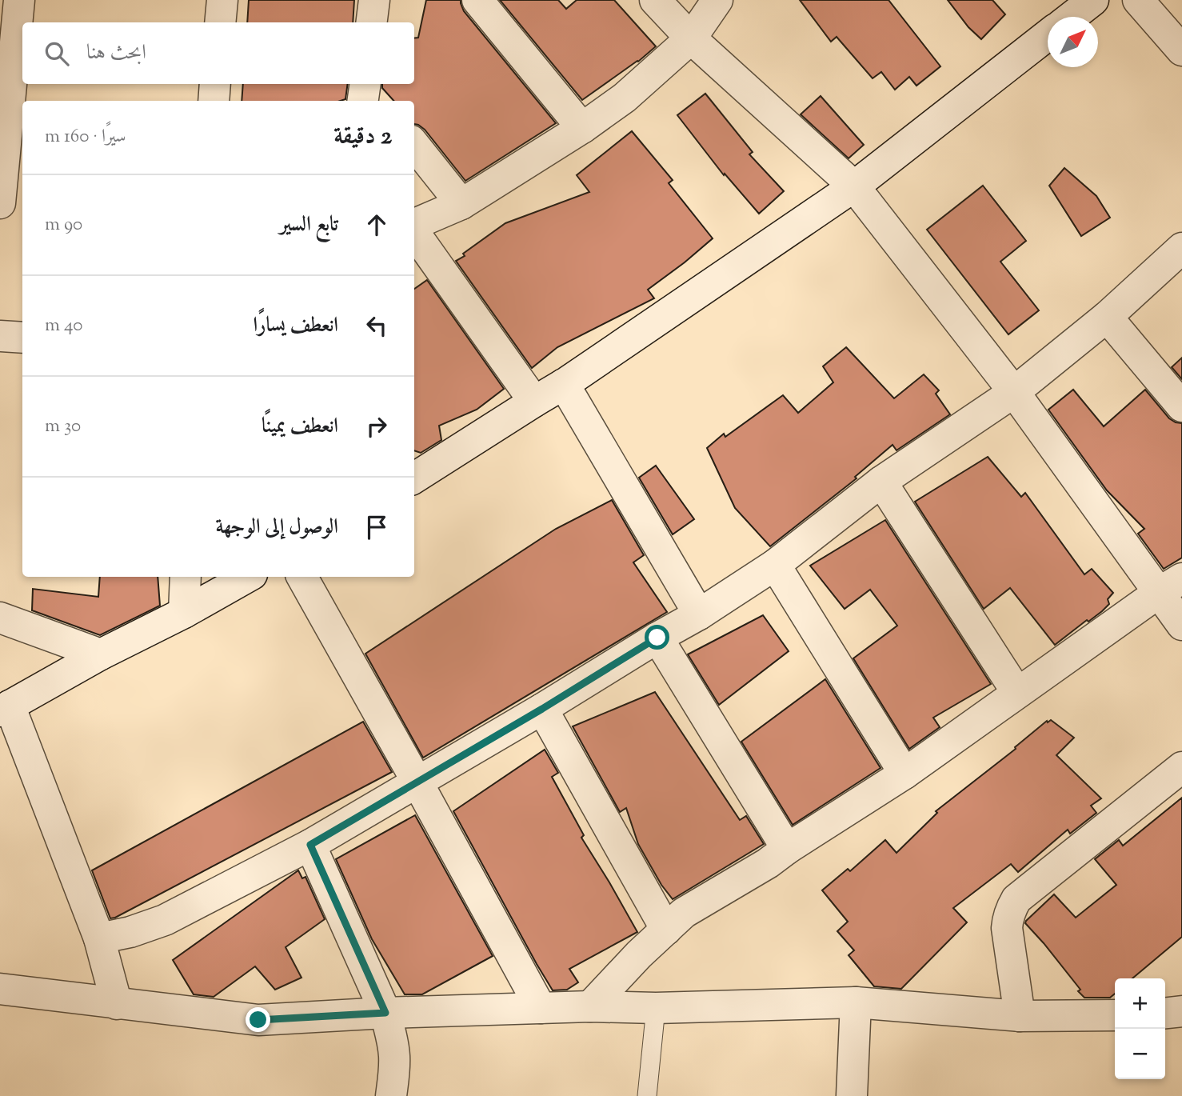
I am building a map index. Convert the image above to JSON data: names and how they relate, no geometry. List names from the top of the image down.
{
  "north": "top right",
  "page": {
    "search": "ابحث هنا",
    "heading": ["2 دقيقة", "سيرًا · 160 m"],
    "list": [
      ["تابع السير", "90 m"],
      ["انعطف يسارًا", "40 m"],
      ["انعطف يمينًا", "30 m"],
      "الوصول إلى الوجهة"
    ],
    "map_buttons": ["+", "−"]
  }
}
